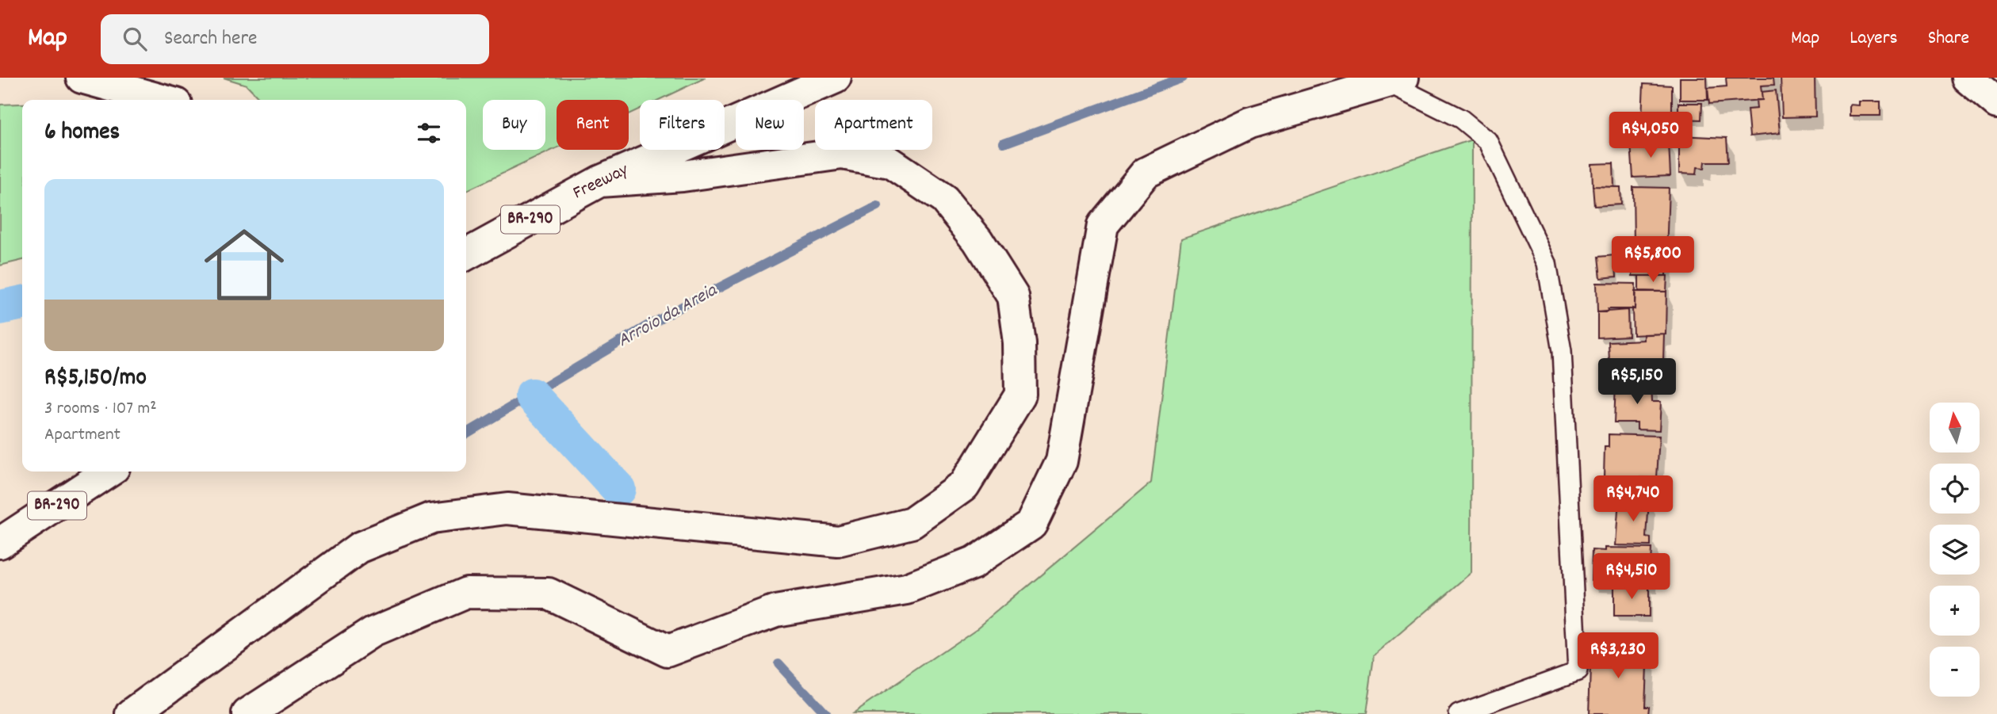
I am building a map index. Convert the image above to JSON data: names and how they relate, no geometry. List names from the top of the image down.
{
  "streets": {
    "main road": ["Freeway", "BR-290"]
  },
  "water": ["Arroio da Areia"],
  "north": "top",
  "page": {
    "header": "Map",
    "search": "Search here",
    "nav": ["Map", "Layers", "Share"],
    "chip": [
      "Buy",
      "Rent",
      "Filters",
      "New",
      "Apartment"
    ],
    "heading": "6 homes",
    "price": [
      "R$4,050",
      "R$5,800",
      "R$5,150",
      "R$4,740",
      "R$4,510",
      "R$3,230"
    ],
    "list": [
      {
        "name": "R$5,150/mo",
        "note": "3 rooms · 107 m² · Apartment"
      }
    ],
    "map_buttons": ["+", "−"]
  }
}
